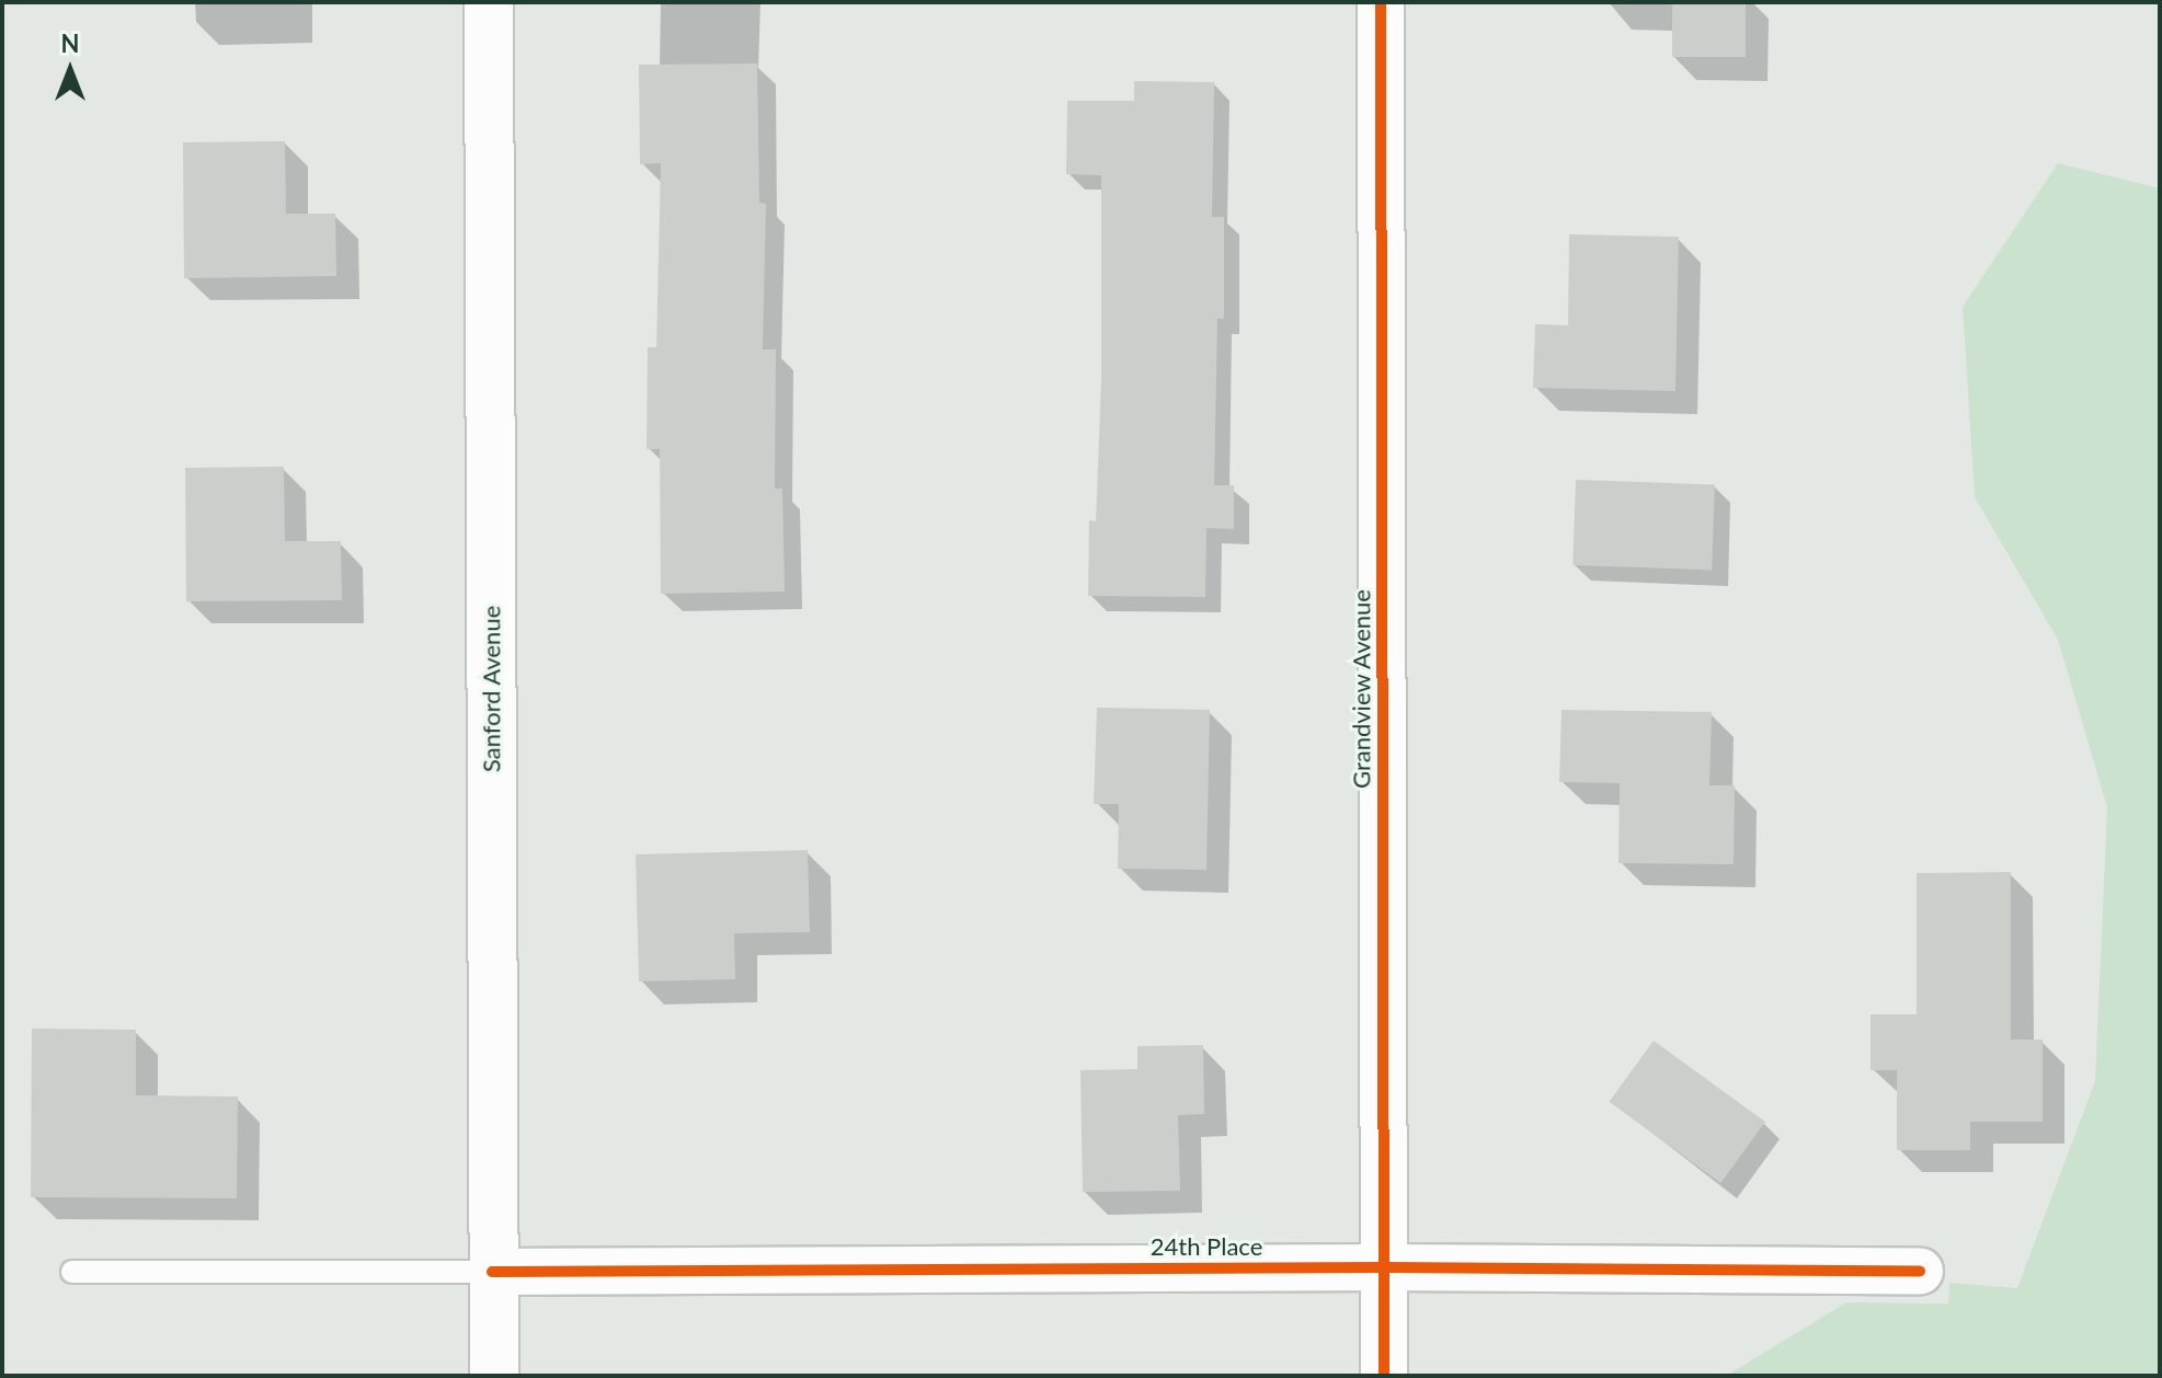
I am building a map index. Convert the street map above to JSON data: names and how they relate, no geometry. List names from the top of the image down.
{
  "streets": {
    "main road": ["Sanford Avenue"],
    "street": ["Grandview Avenue", "24th Place"]
  },
  "crossings": [
    ["Sanford Avenue", "24th Place"],
    ["Grandview Avenue", "24th Place"]
  ],
  "north": "top"
}
